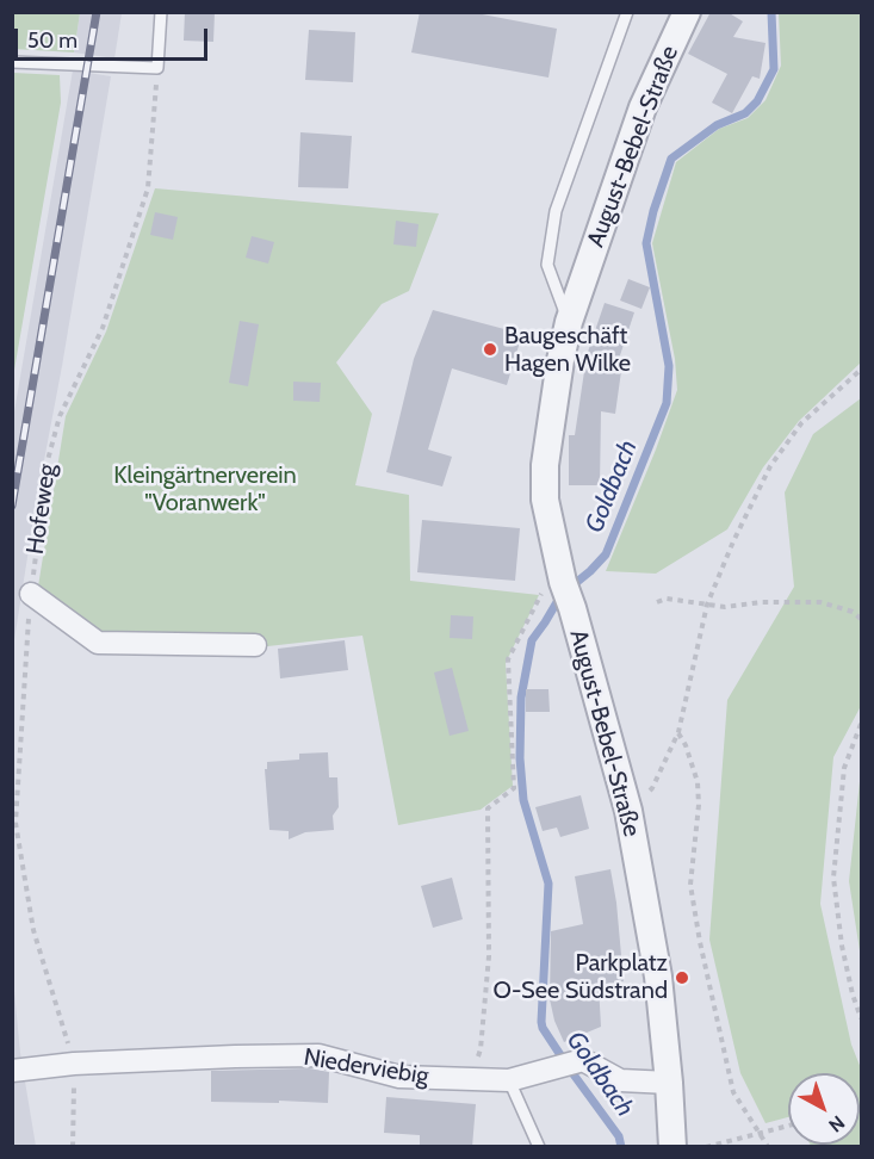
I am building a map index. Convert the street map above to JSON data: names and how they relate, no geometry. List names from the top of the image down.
{
  "streets": {
    "street": ["August-Bebel-Straße", "Niederviebig"],
    "path": ["Hofeweg"]
  },
  "crossings": [
    ["August-Bebel-Straße", "Niederviebig"],
    ["Hofeweg", "Niederviebig"]
  ],
  "water": ["Goldbach"],
  "parks": ["Kleingärtnerverein \"Voranwerk\""],
  "places": ["Baugeschäft Hagen Wilke", "Parkplatz O-See Südstrand"],
  "scale_bar": "50 m",
  "north": "bottom right"
}
